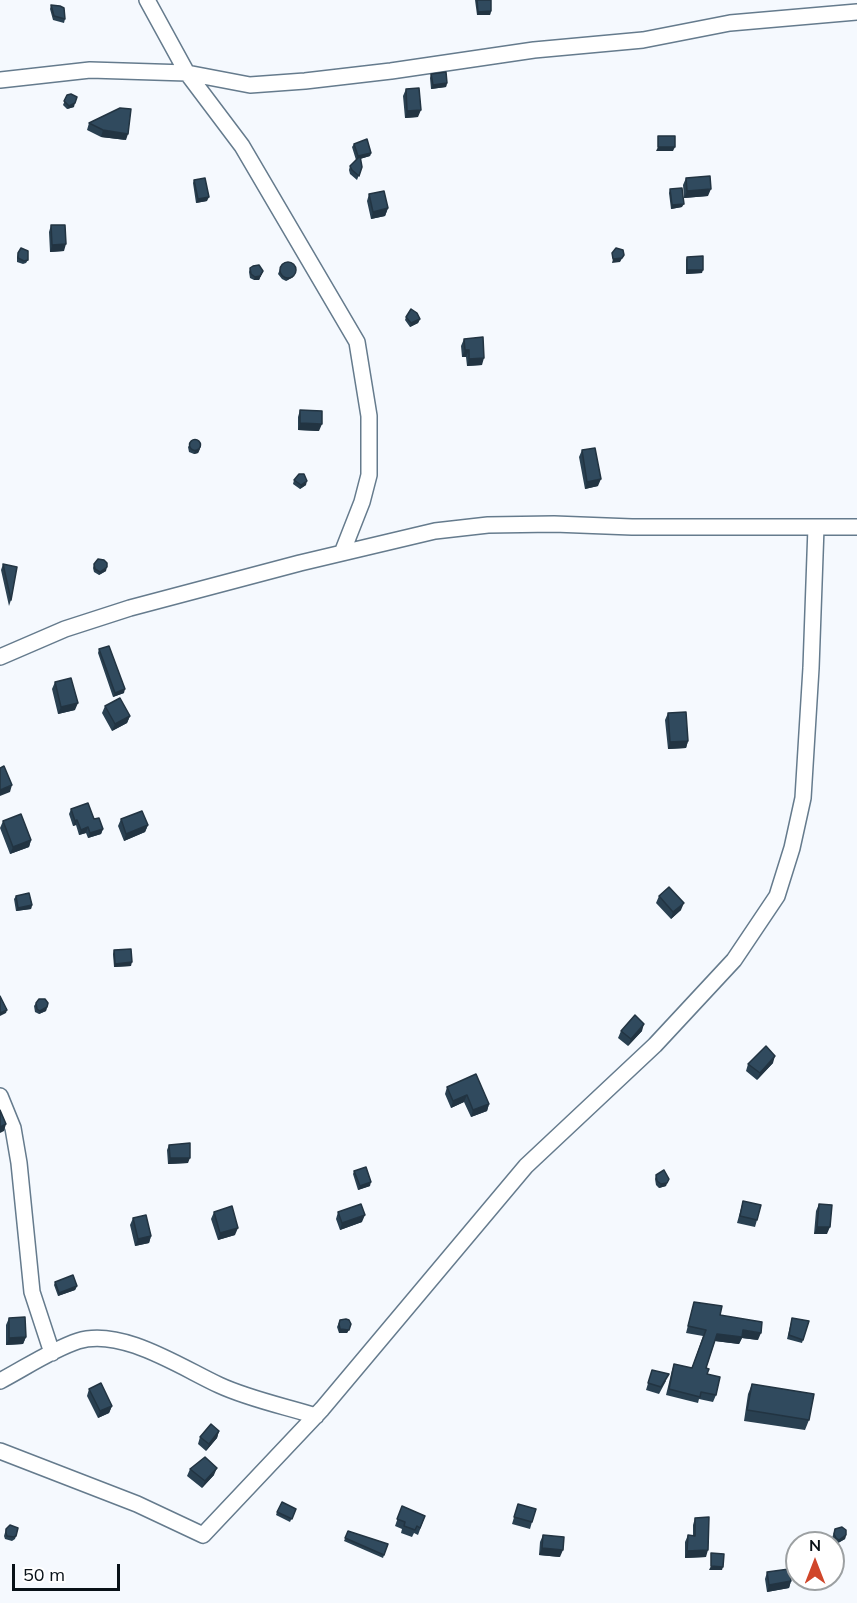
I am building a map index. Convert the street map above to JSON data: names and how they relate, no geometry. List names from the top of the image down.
{
  "scale_bar": "50 m",
  "north": "top"
}
